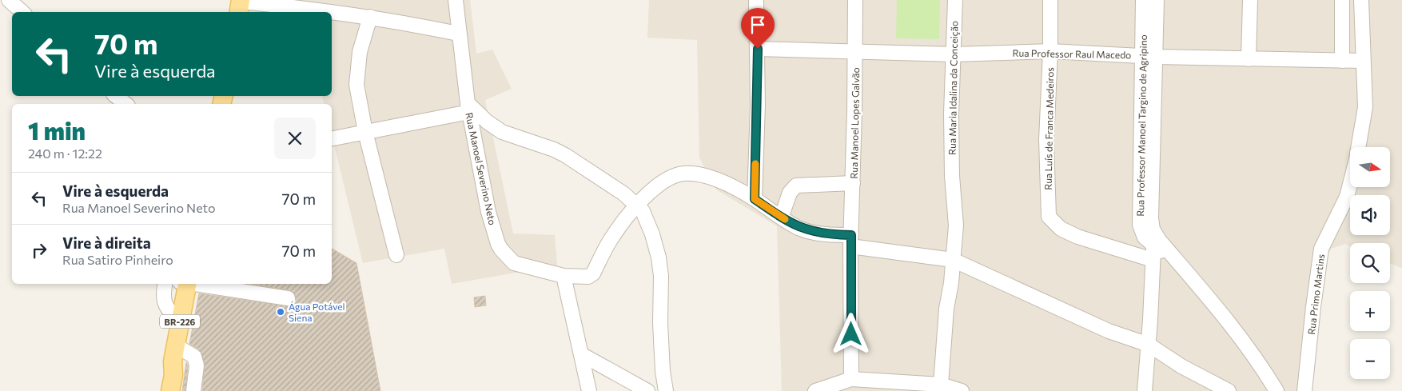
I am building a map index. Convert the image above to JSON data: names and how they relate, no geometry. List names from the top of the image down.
{
  "streets": {
    "main road": ["BR-226"],
    "street": [
      "Rua Professor Raul Macedo",
      "Rua Maria Idalina da Conceição",
      "Rua Manoel Lopes Galvão",
      "Rua Professor Manoel Targino de Agripino",
      "Rua Luís de Franca Medeiros",
      "Rua Manoel Severino Neto",
      "Rua Primo Martins"
    ]
  },
  "crossings": [
    ["Rua Professor Raul Macedo", "Rua Maria Idalina da Conceição"],
    ["Rua Professor Raul Macedo", "Rua Manoel Lopes Galvão"],
    ["Rua Professor Raul Macedo", "Rua Professor Manoel Targino de Agripino"],
    ["Rua Professor Raul Macedo", "Rua Luís de Franca Medeiros"],
    ["Rua Professor Raul Macedo", "Rua Primo Martins"],
    ["Rua Maria Idalina da Conceição", "Rua Manoel Severino Neto"],
    ["Rua Manoel Lopes Galvão", "Rua Manoel Severino Neto"],
    ["Rua Professor Manoel Targino de Agripino", "Rua Luís de Franca Medeiros"]
  ],
  "places": ["Água Potável Siena"],
  "north": "right",
  "page": {
    "turn": ["70 m", "Vire à esquerda"],
    "heading": ["1 min", "240 m · 12:22"],
    "map_buttons": ["+", "−"],
    "list": [
      {
        "name": "Vire à esquerda",
        "note": "Rua Manoel Severino Neto",
        "value": "70 m"
      },
      {
        "name": "Vire à direita",
        "note": "Rua Satiro Pinheiro",
        "value": "70 m"
      }
    ]
  }
}
